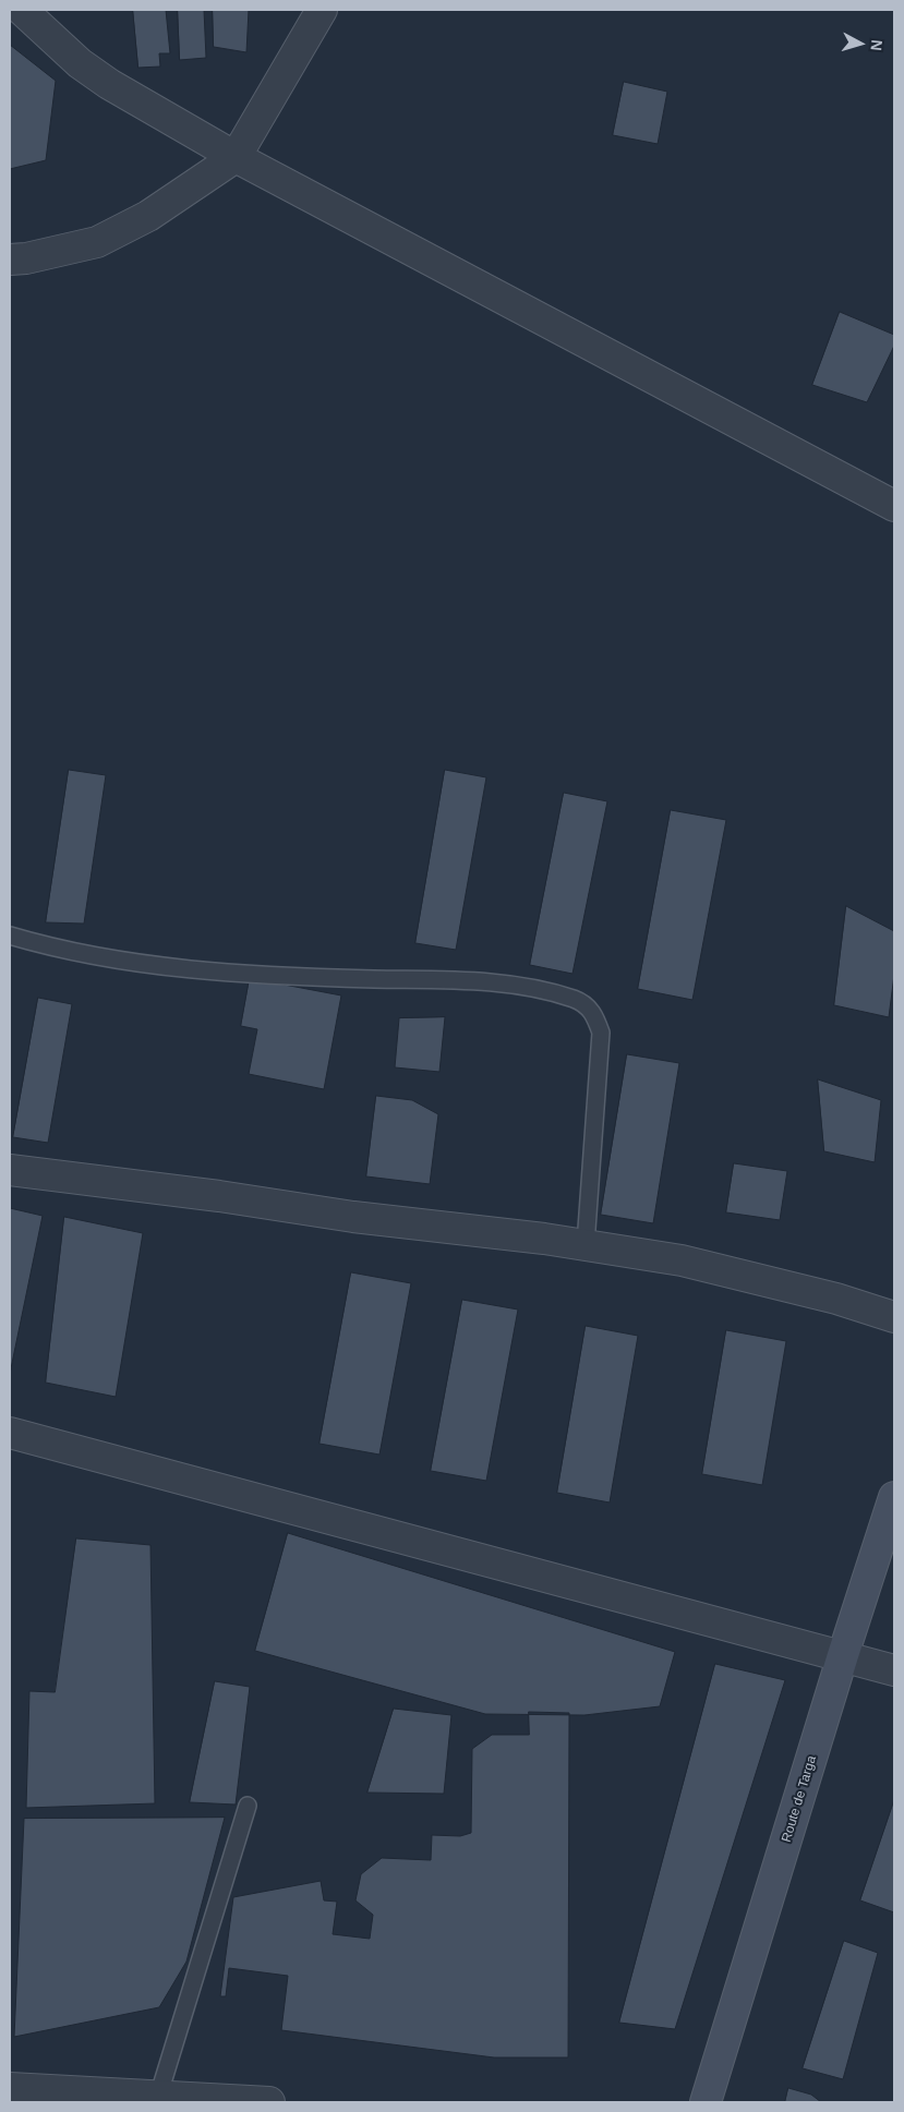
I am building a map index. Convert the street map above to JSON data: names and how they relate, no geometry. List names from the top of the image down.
{
  "streets": {
    "main road": ["Route de Targa"]
  },
  "north": "right"
}
